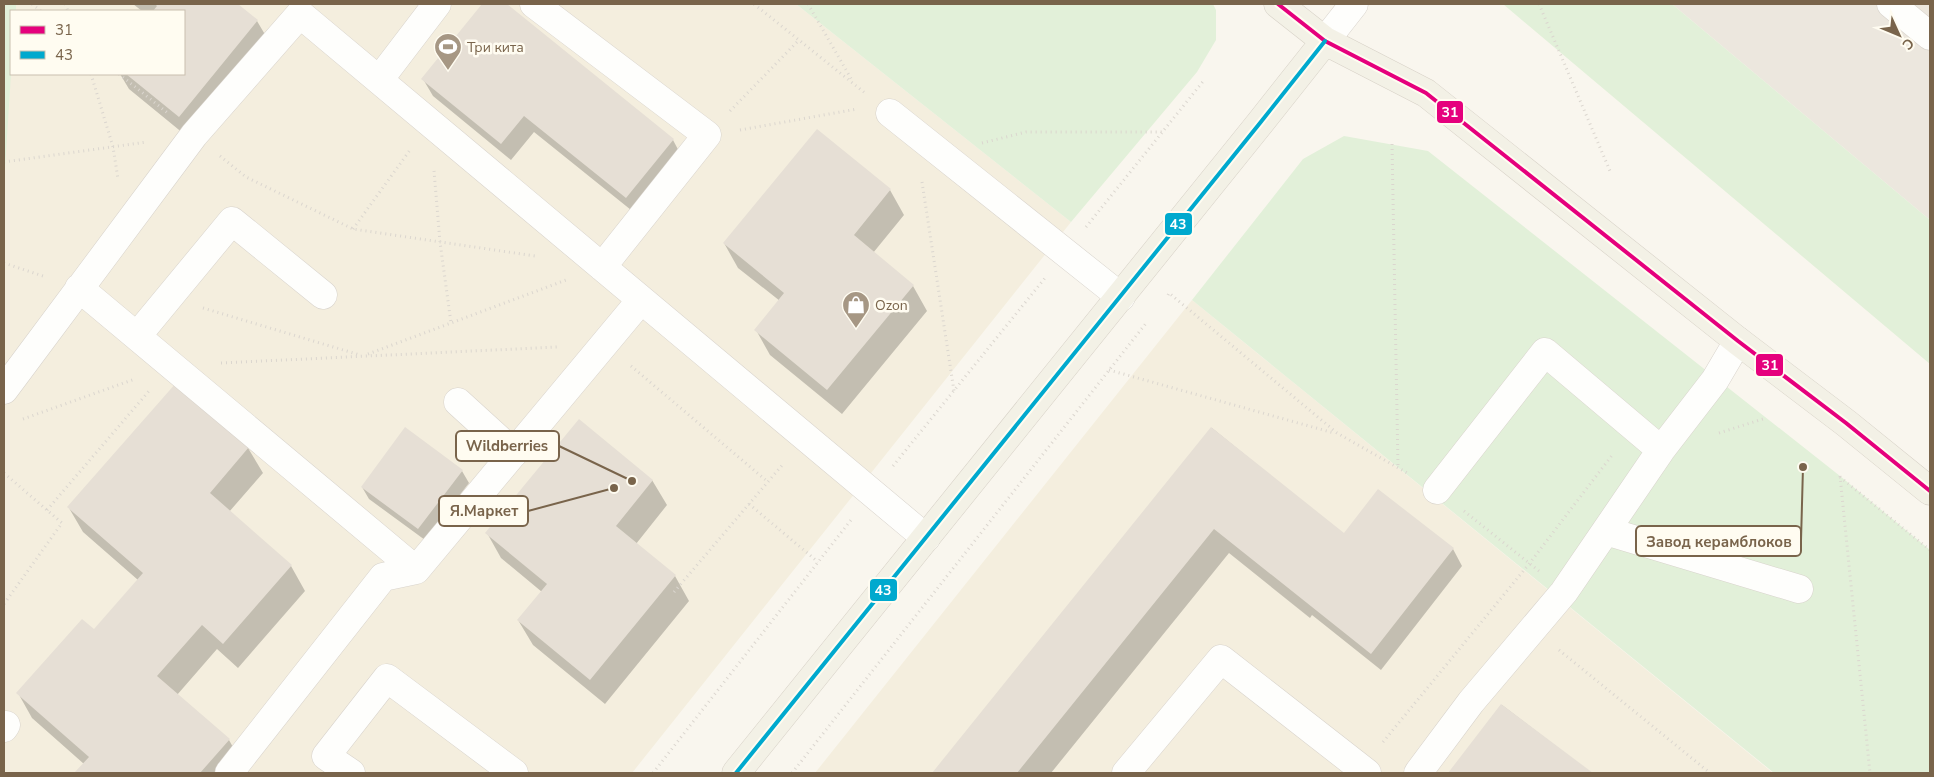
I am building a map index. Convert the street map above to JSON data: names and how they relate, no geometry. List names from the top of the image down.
{
  "places": {
    "sports": ["Три кита"],
    "shop": ["Ozon"],
    "other": ["Завод керамблоков", "Wildberries", "Я.Маркет"]
  },
  "lines": ["transit line 31", "transit line 43"],
  "legend": ["31", "43"],
  "north": "bottom right"
}
